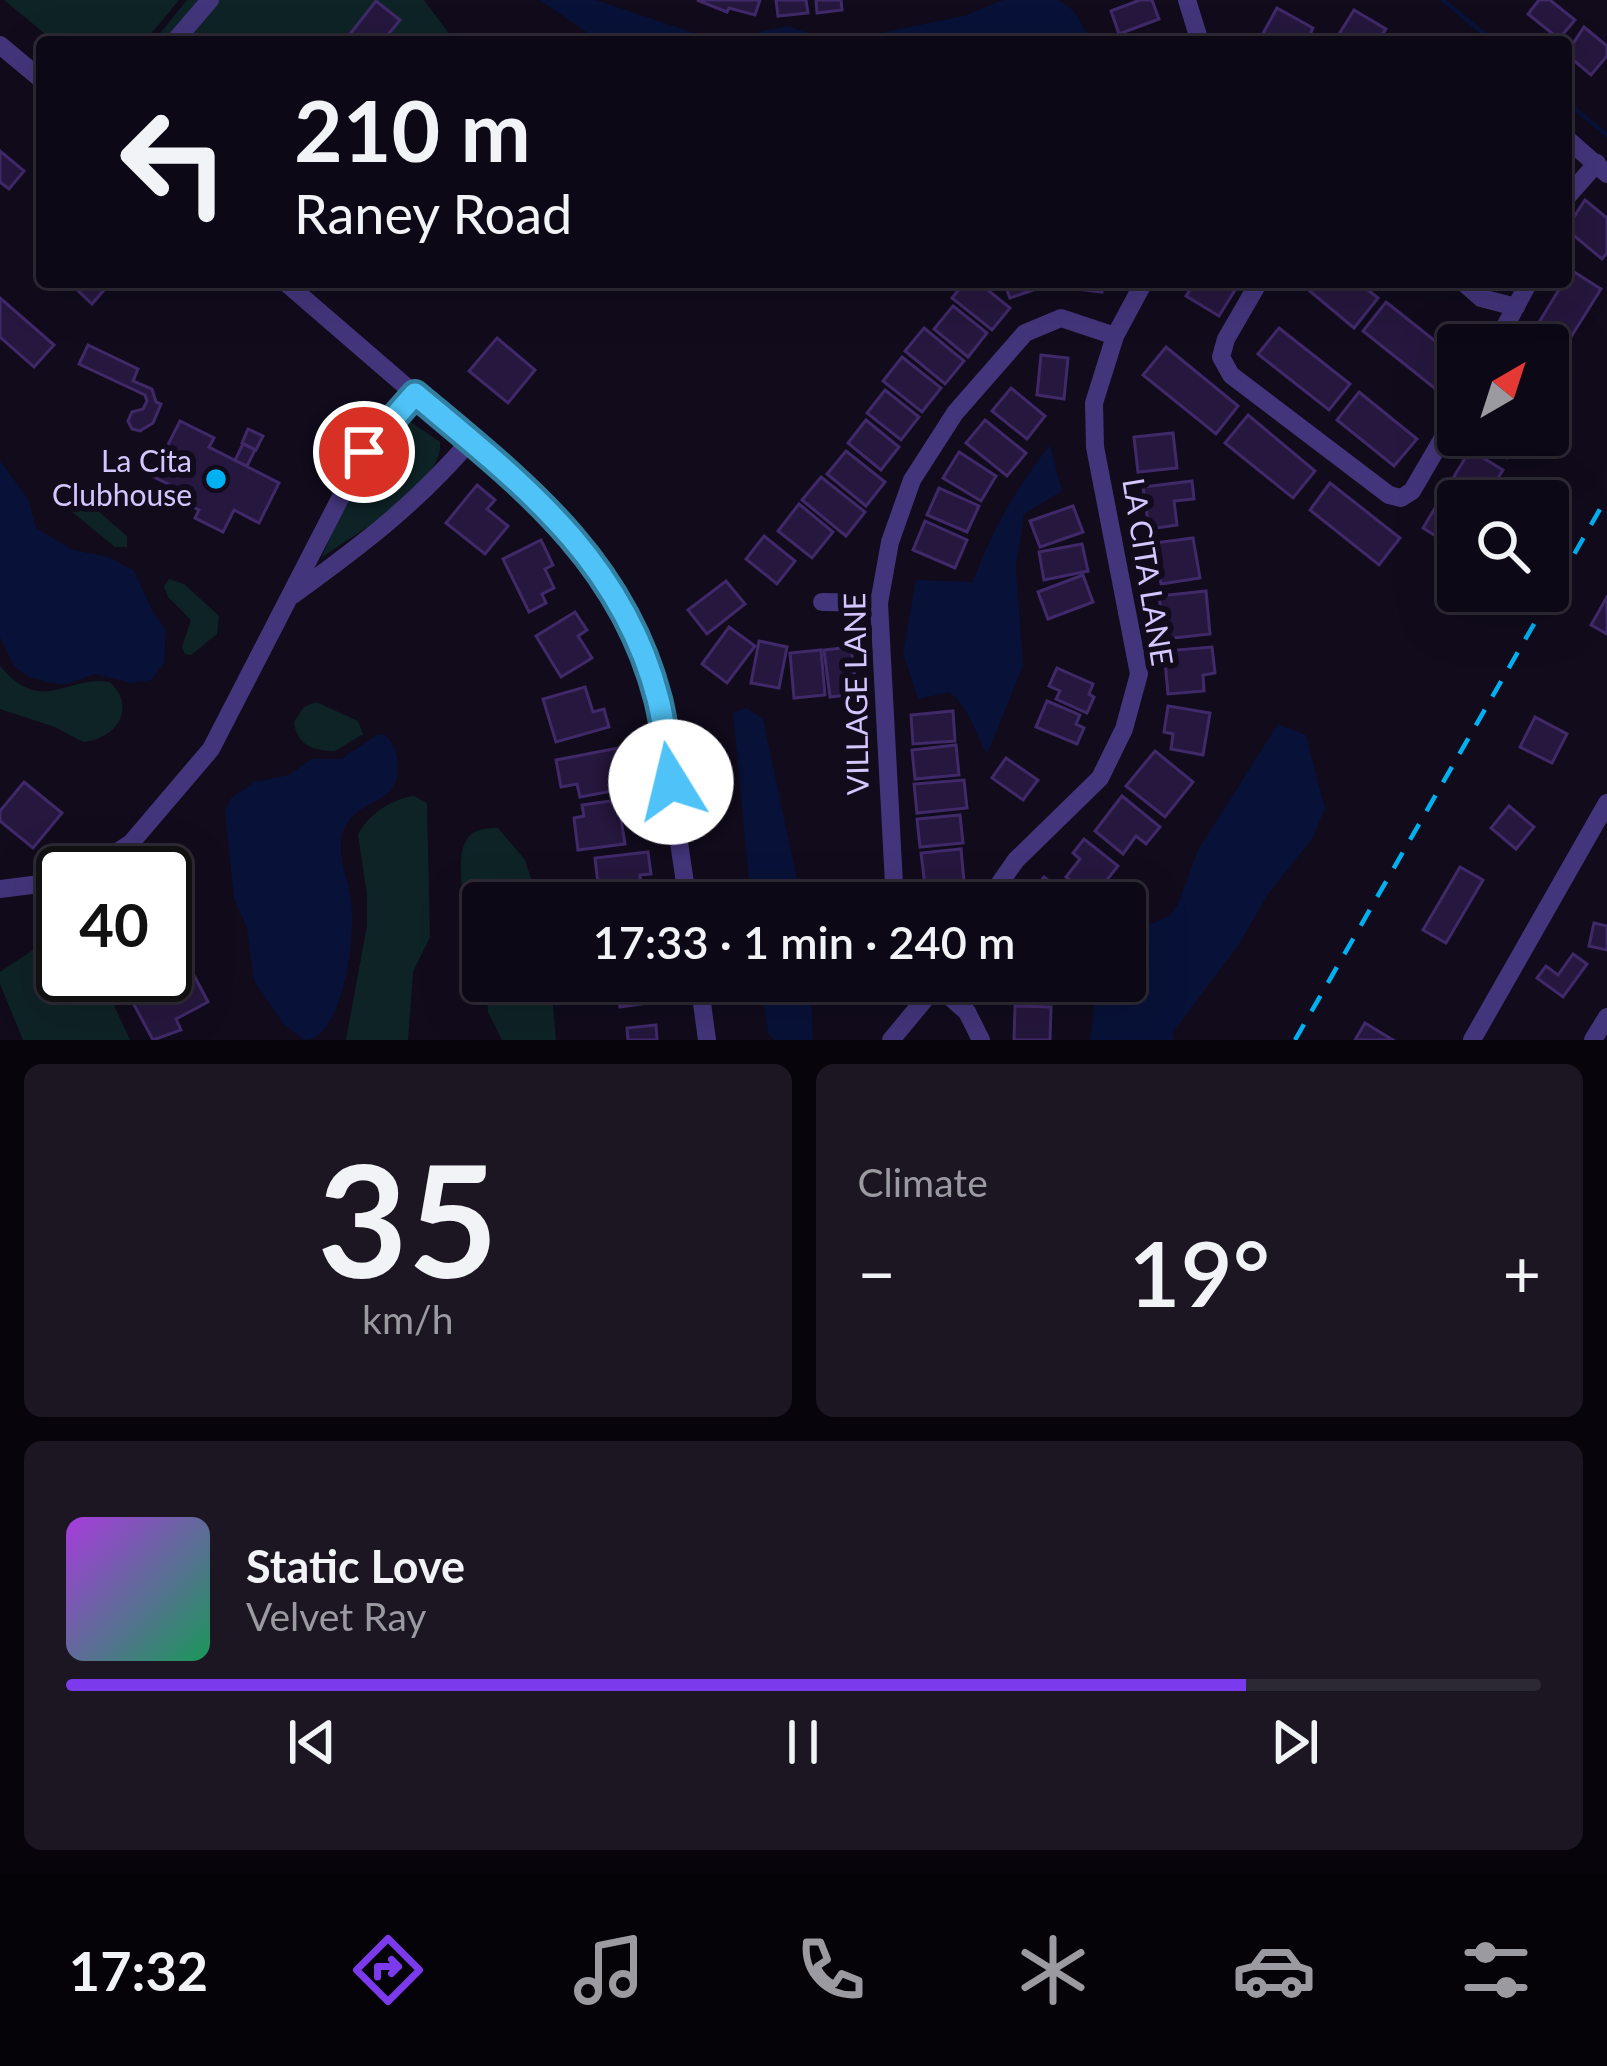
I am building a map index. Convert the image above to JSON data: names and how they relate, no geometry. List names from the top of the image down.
{
  "streets": {
    "street": ["LA CITA LANE", "VILLAGE LANE"]
  },
  "crossings": [
    ["LA CITA LANE", "VILLAGE LANE"]
  ],
  "places": ["La Cita Clubhouse"],
  "north": "top right",
  "page": {
    "turn": ["210 m", "Raney Road"],
    "limit": "40",
    "trip": "17:33 · 1 min · 240 m",
    "tile": [
      ["35", "km/h"],
      "Climate"
    ],
    "heat": ["−", "19°", "+"],
    "song": ["Static Love", "Velvet Ray"],
    "tabs": "17:32"
  }
}
